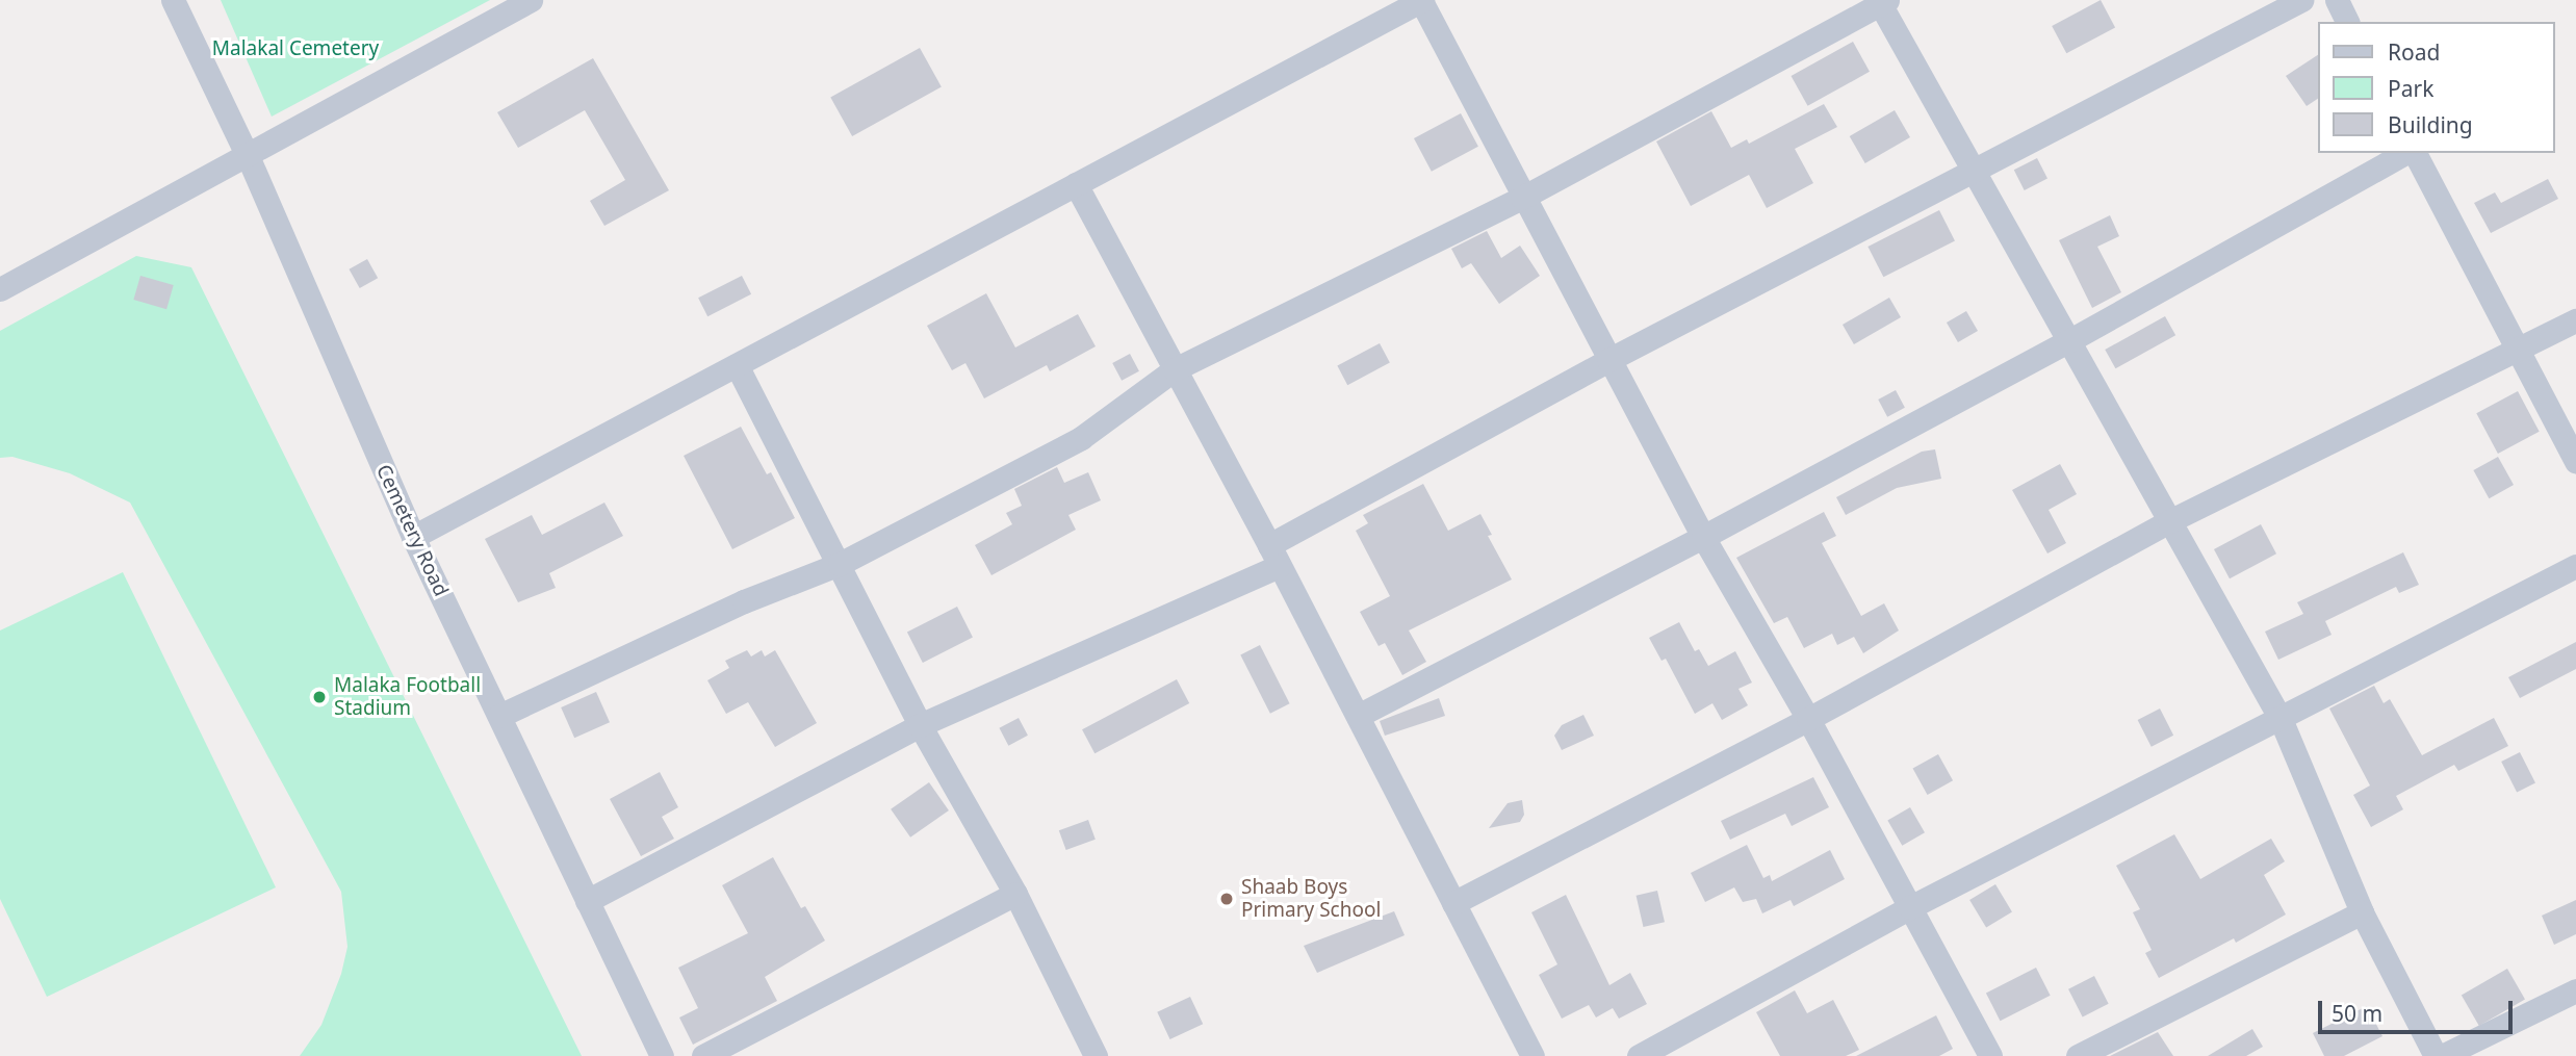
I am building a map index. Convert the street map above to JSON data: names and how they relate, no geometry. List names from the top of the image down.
{
  "streets": {
    "street": ["Cemetery Road"]
  },
  "parks": ["Malakal Cemetery"],
  "places": ["Malaka Football Stadium", "Shaab Boys Primary School"],
  "legend": ["Road", "Park", "Building"],
  "scale_bar": "50 m"
}
